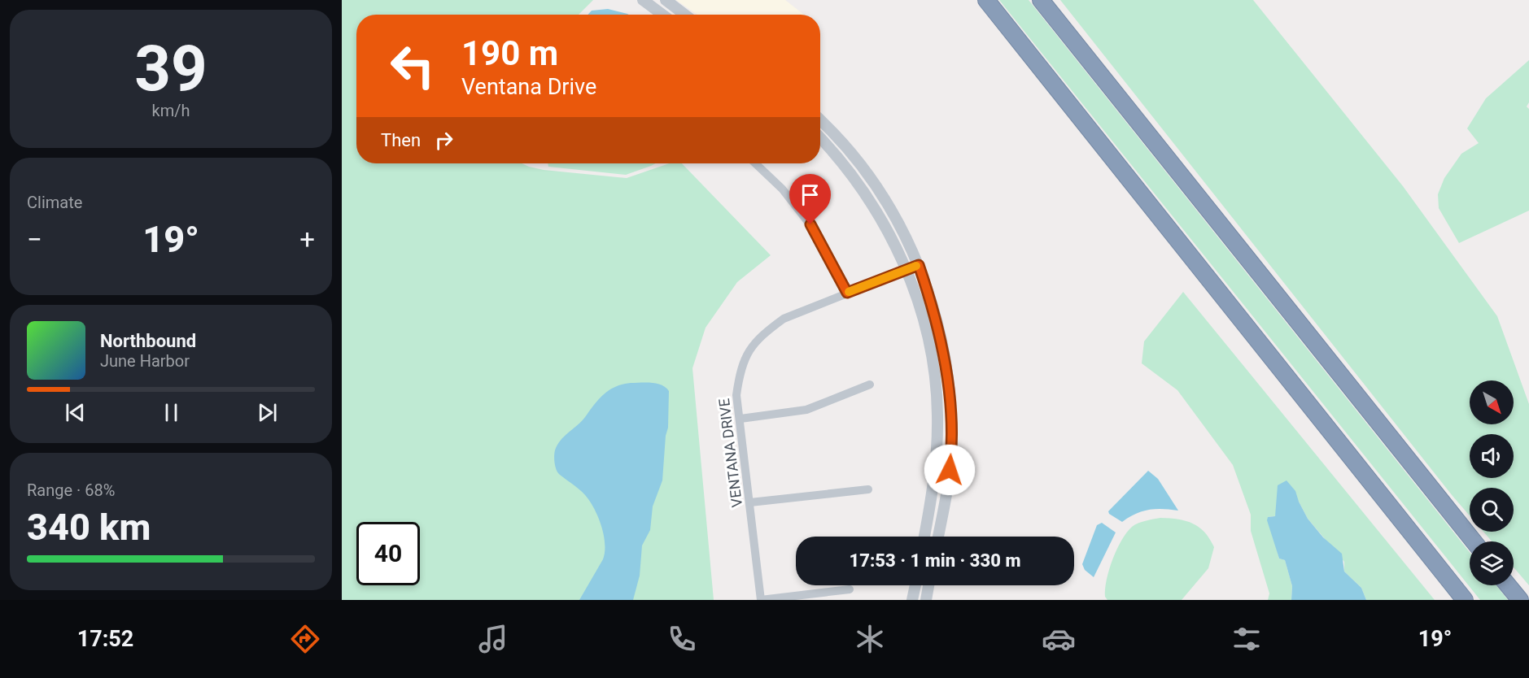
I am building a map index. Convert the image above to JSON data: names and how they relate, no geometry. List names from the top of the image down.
{
  "streets": {
    "street": ["VENTANA DRIVE"]
  },
  "north": "bottom right",
  "page": {
    "tile": [
      ["39", "km/h"],
      "Climate",
      ["Range · 68%", "340 km"]
    ],
    "turn": ["190 m", "Ventana Drive"],
    "then": "Then",
    "heat": ["−", "19°", "+"],
    "song": ["Northbound", "June Harbor"],
    "limit": "40",
    "trip": "17:53 · 1 min · 330 m",
    "tabs": ["17:52", "19°"]
  }
}
